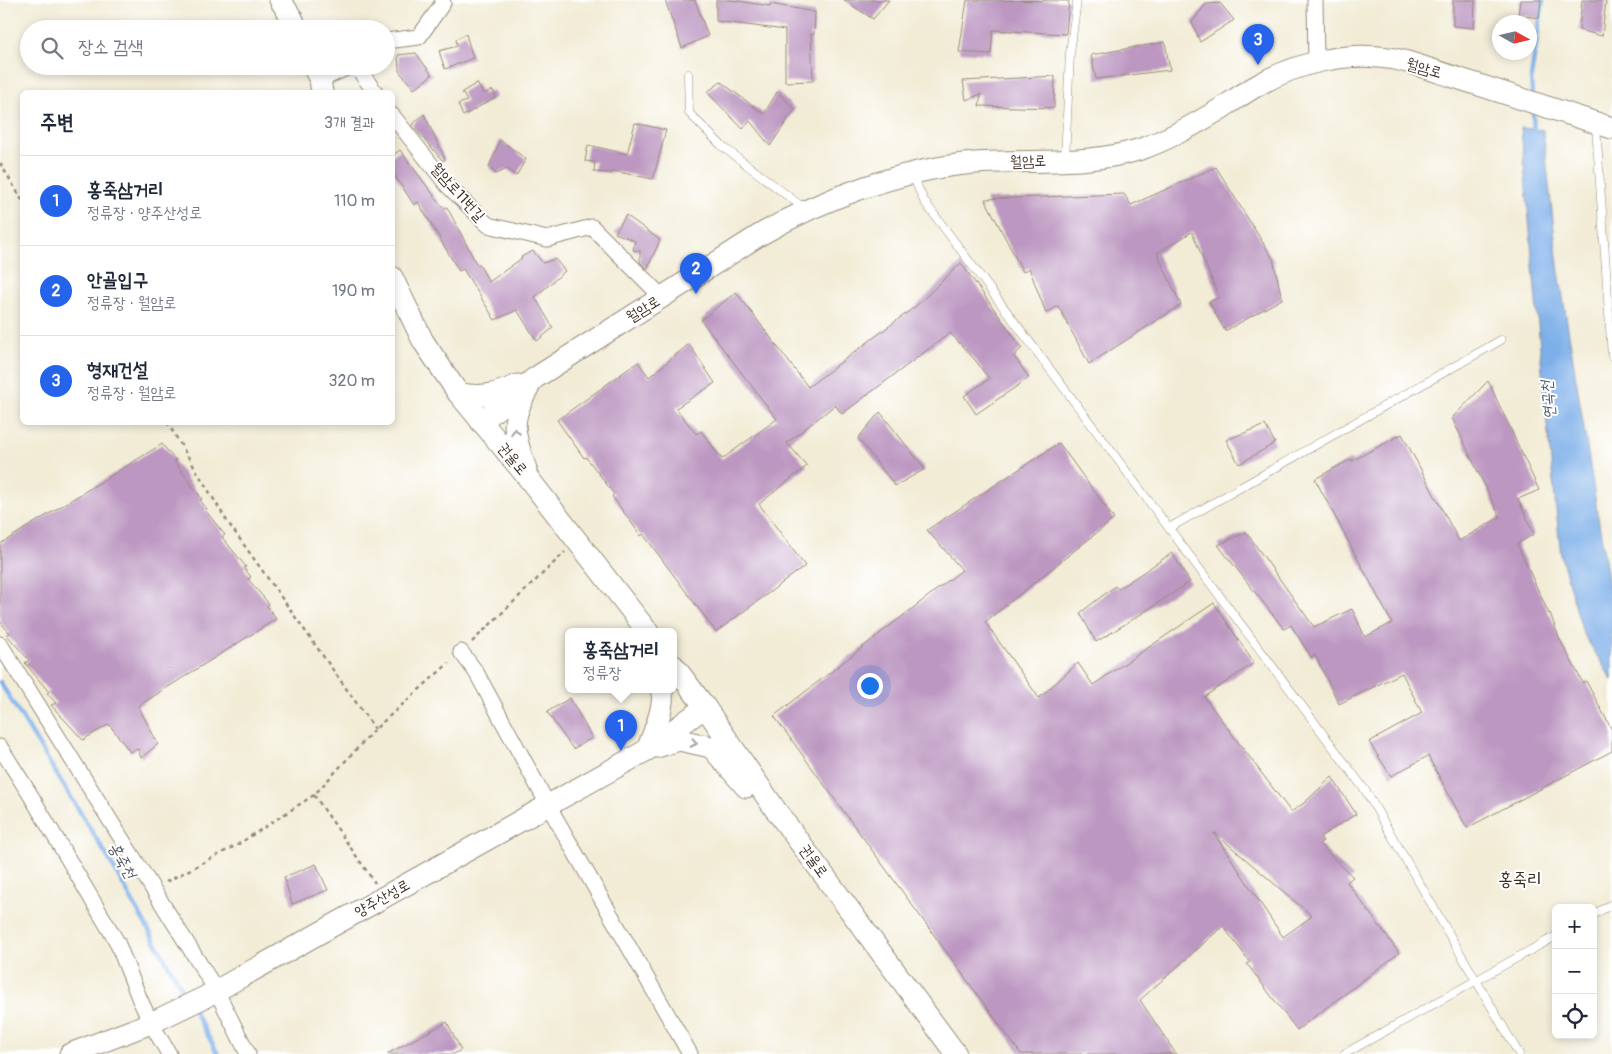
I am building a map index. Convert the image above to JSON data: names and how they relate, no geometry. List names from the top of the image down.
{
  "streets": {
    "street": [
      "월암로",
      "월암로11번길",
      "권율로",
      "양주산성로"
    ]
  },
  "crossings": [
    ["월암로", "월암로11번길"],
    ["월암로", "권율로"],
    ["권율로", "양주산성로"]
  ],
  "districts": ["홍죽리"],
  "water": ["연곡천", "홍죽천"],
  "north": "right",
  "page": {
    "search": "장소 검색",
    "pins": ["3", "2", "1"],
    "heading": ["주변", "3개 결과"],
    "list": [
      {
        "mark": "1",
        "name": "홍죽삼거리",
        "note": "정류장 · 양주산성로",
        "value": "110 m"
      },
      {
        "mark": "2",
        "name": "안골입구",
        "note": "정류장 · 월암로",
        "value": "190 m"
      },
      {
        "mark": "3",
        "name": "형재건설",
        "note": "정류장 · 월암로",
        "value": "320 m"
      }
    ],
    "popup": ["홍죽삼거리", "정류장"],
    "map_buttons": ["+", "−"]
  }
}
